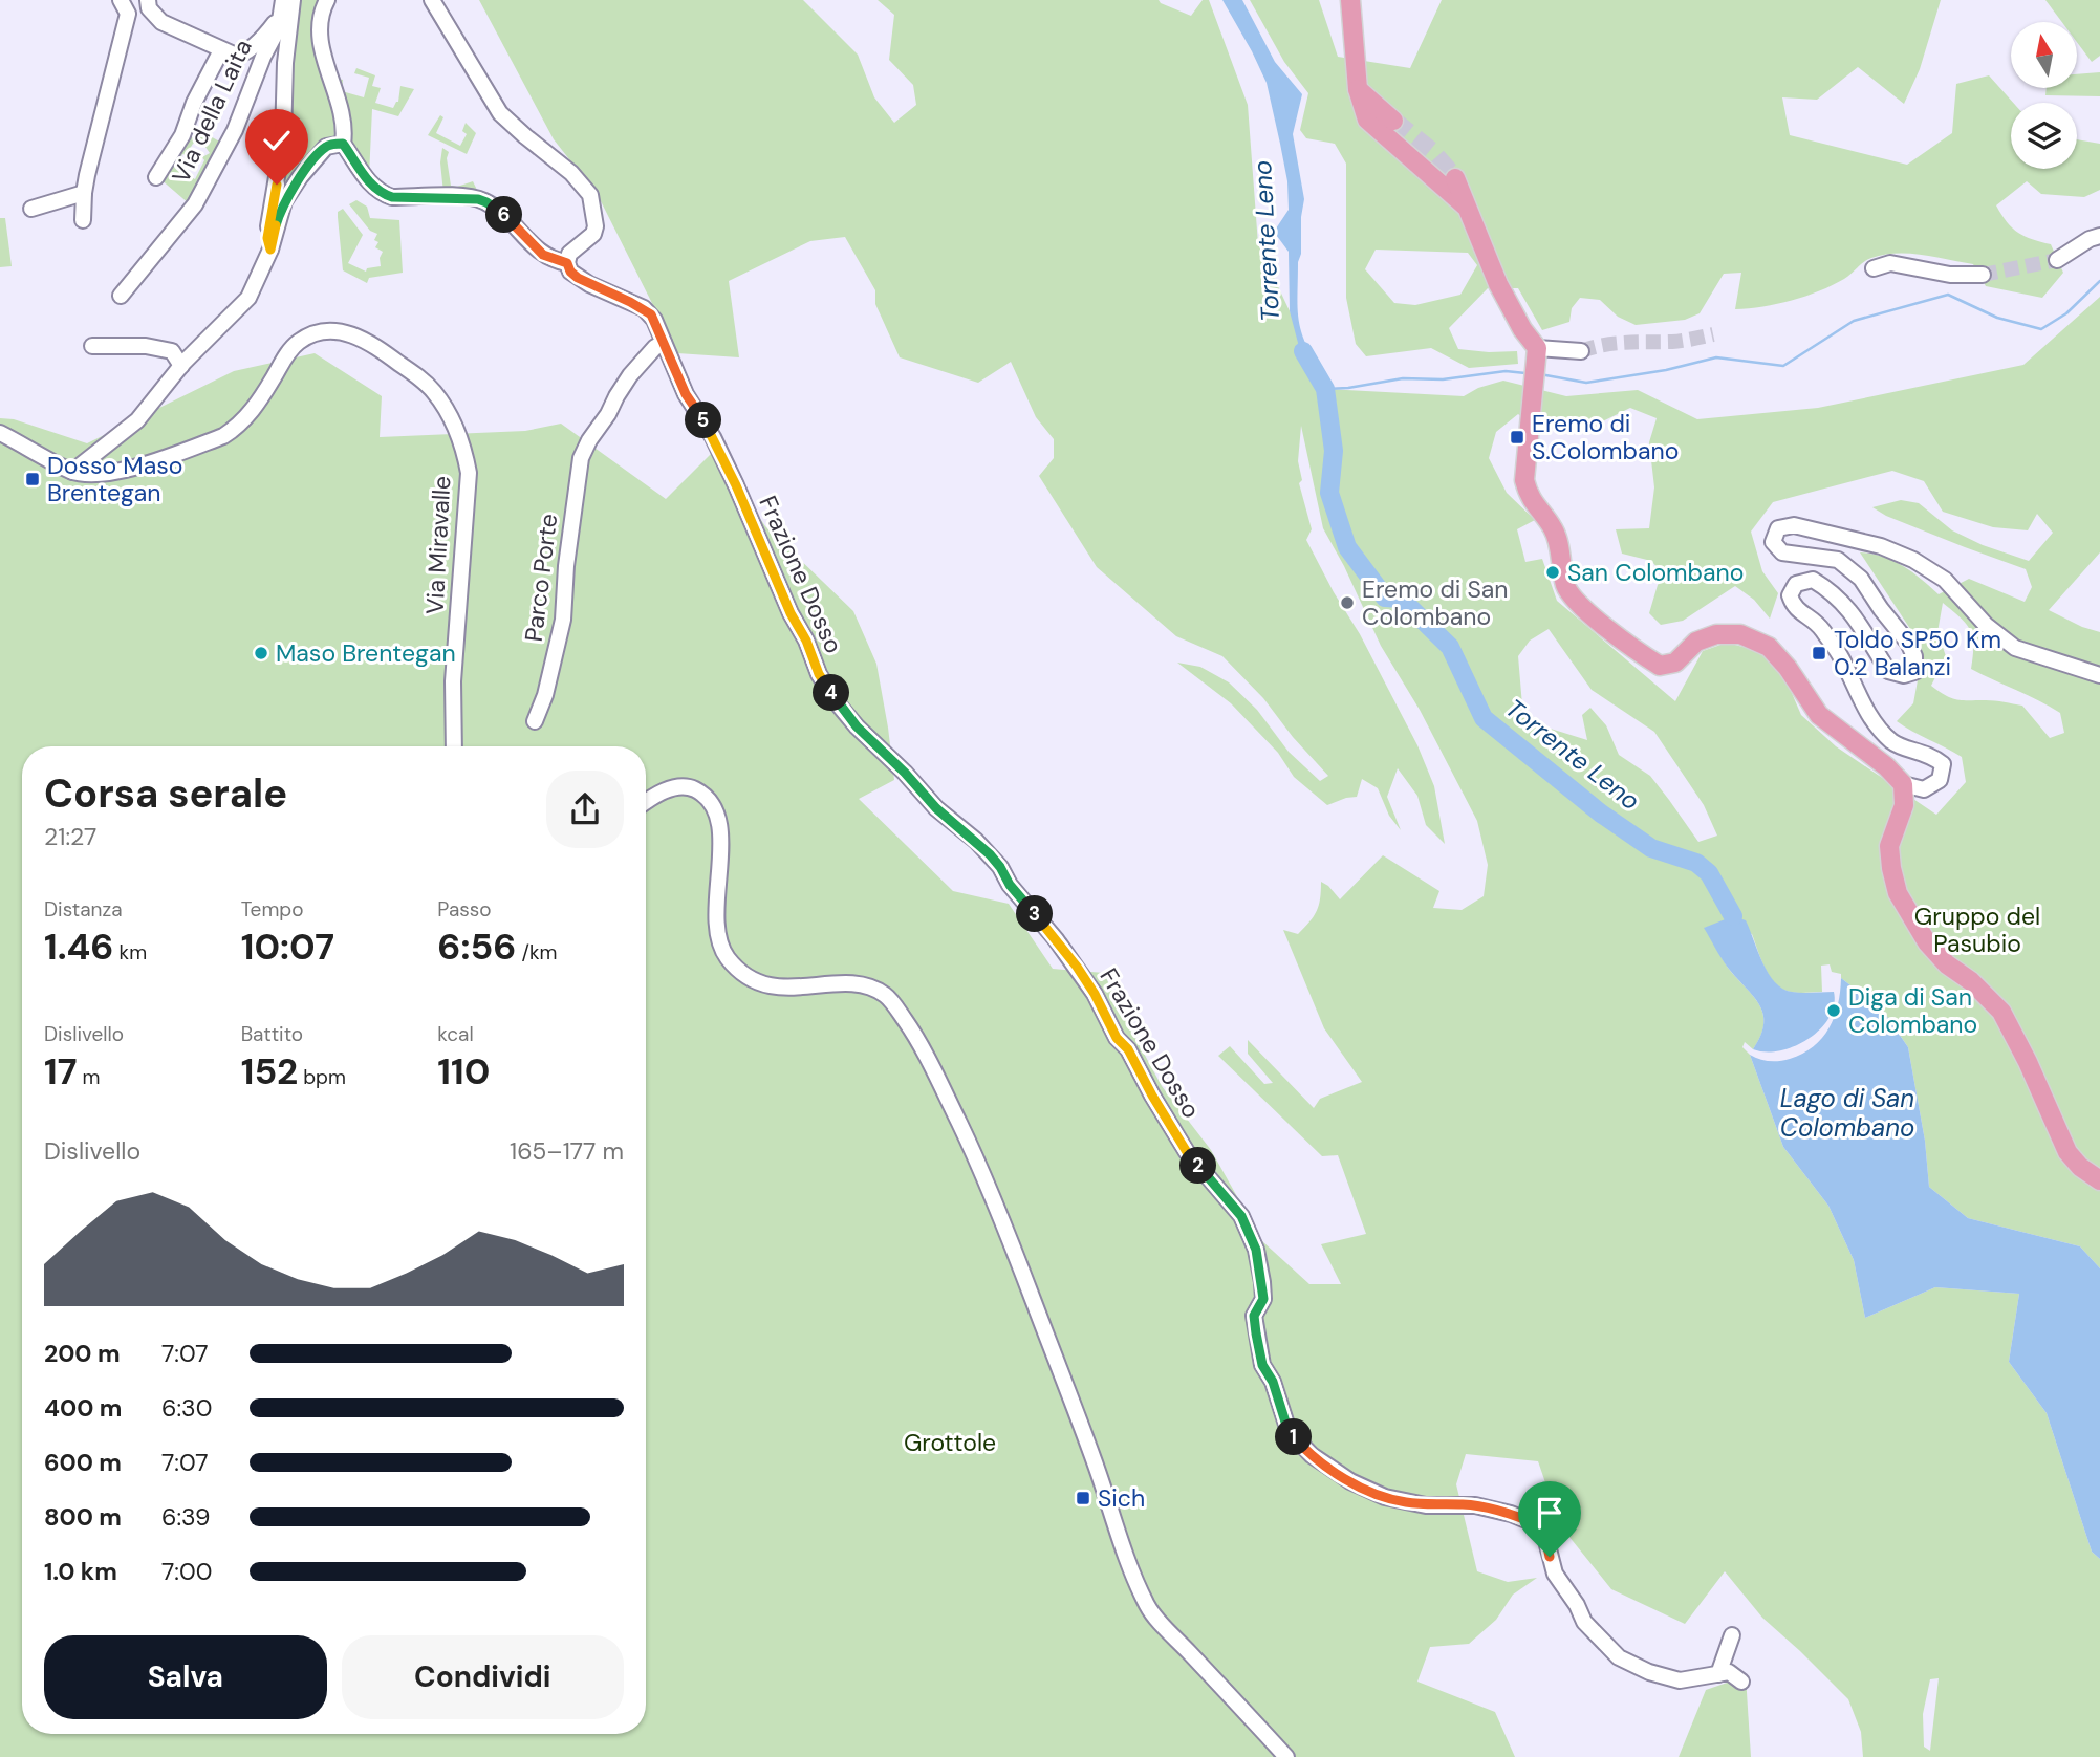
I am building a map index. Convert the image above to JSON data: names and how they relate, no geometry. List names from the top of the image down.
{
  "streets": {
    "street": [
      "Via della Laita",
      "Via Miravalle",
      "Frazione Dosso",
      "Parco Porte"
    ]
  },
  "crossings": [
    ["Frazione Dosso", "Parco Porte"]
  ],
  "water": ["Torrente Leno", "Lago di San Colombano"],
  "parks": ["Gruppo del Pasubio", "Grottole"],
  "places": {
    "transit": [
      "Eremo di S.Colombano",
      "Dosso Maso Brentegan",
      "Toldo SP50 Km 0.2 Balanzi",
      "Sich"
    ],
    "other": [
      "San Colombano",
      "Eremo di San Colombano",
      "Maso Brentegan",
      "Diga di San Colombano"
    ]
  },
  "north": "top",
  "page": {
    "pins": [
      "6",
      "5",
      "4",
      "3",
      "2",
      "1"
    ],
    "heading": ["Corsa serale", "21:27"],
    "stats": [
      ["Distanza", "1.46 km"],
      ["Tempo", "10:07"],
      ["Passo", "6:56 /km"],
      ["Dislivello", "17 m"],
      ["Battito", "152 bpm"],
      ["kcal", "110"]
    ],
    "chart": ["Dislivello", "165–177 m"],
    "list": [
      {
        "name": "200 m",
        "note": "7:07"
      },
      {
        "name": "400 m",
        "note": "6:30"
      },
      {
        "name": "600 m",
        "note": "7:07"
      },
      {
        "name": "800 m",
        "note": "6:39"
      },
      {
        "name": "1.0 km",
        "note": "7:00"
      }
    ],
    "buttons": ["Salva", "Condividi"]
  }
}
